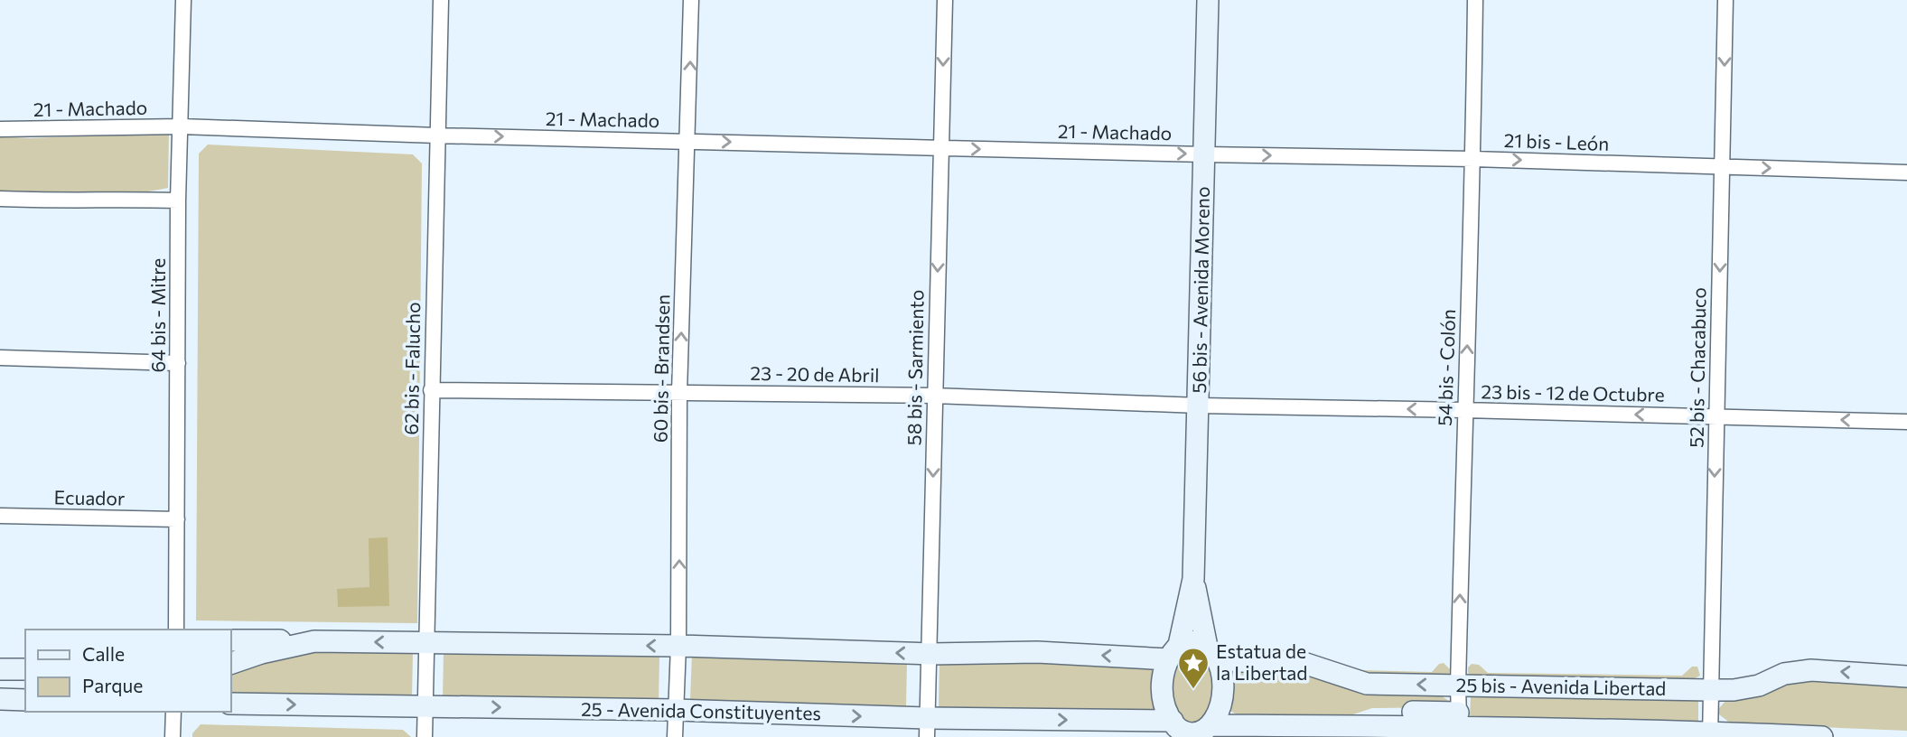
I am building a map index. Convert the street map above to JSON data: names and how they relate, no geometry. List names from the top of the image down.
{
  "streets": {
    "main road": ["56 bis - Avenida Moreno", "25 bis - Avenida Libertad", "25 - Avenida Constituyentes"],
    "street": [
      "21 - Machado",
      "21 bis - León",
      "64 bis - Mitre",
      "58 bis - Sarmiento",
      "54 bis - Colón",
      "52 bis - Chacabuco",
      "62 bis - Falucho",
      "60 bis - Brandsen",
      "23 - 20 de Abril",
      "23 bis - 12 de Octubre",
      "Ecuador"
    ]
  },
  "crossings": [
    ["21 - Machado", "21 bis - León"],
    ["21 - Machado", "56 bis - Avenida Moreno"],
    ["21 - Machado", "64 bis - Mitre"],
    ["21 - Machado", "58 bis - Sarmiento"],
    ["21 - Machado", "62 bis - Falucho"],
    ["21 - Machado", "60 bis - Brandsen"],
    ["21 bis - León", "56 bis - Avenida Moreno"],
    ["21 bis - León", "54 bis - Colón"],
    ["21 bis - León", "52 bis - Chacabuco"],
    ["56 bis - Avenida Moreno", "23 - 20 de Abril"],
    ["56 bis - Avenida Moreno", "23 bis - 12 de Octubre"],
    ["56 bis - Avenida Moreno", "25 bis - Avenida Libertad"],
    ["56 bis - Avenida Moreno", "25 - Avenida Constituyentes"],
    ["64 bis - Mitre", "Ecuador"],
    ["58 bis - Sarmiento", "23 - 20 de Abril"],
    ["58 bis - Sarmiento", "25 - Avenida Constituyentes"],
    ["54 bis - Colón", "23 bis - 12 de Octubre"],
    ["54 bis - Colón", "25 bis - Avenida Libertad"],
    ["52 bis - Chacabuco", "23 bis - 12 de Octubre"],
    ["52 bis - Chacabuco", "25 bis - Avenida Libertad"],
    ["62 bis - Falucho", "23 - 20 de Abril"],
    ["62 bis - Falucho", "25 - Avenida Constituyentes"],
    ["60 bis - Brandsen", "23 - 20 de Abril"],
    ["60 bis - Brandsen", "25 - Avenida Constituyentes"],
    ["23 - 20 de Abril", "23 bis - 12 de Octubre"],
    ["25 bis - Avenida Libertad", "25 - Avenida Constituyentes"]
  ],
  "one_way": [
    "21 - Machado",
    "21 bis - León",
    "58 bis - Sarmiento",
    "54 bis - Colón",
    "52 bis - Chacabuco",
    "60 bis - Brandsen",
    "23 bis - 12 de Octubre"
  ],
  "places": {
    "place": ["Estatua de la Libertad"]
  },
  "legend": ["Calle", "Parque"]
}
